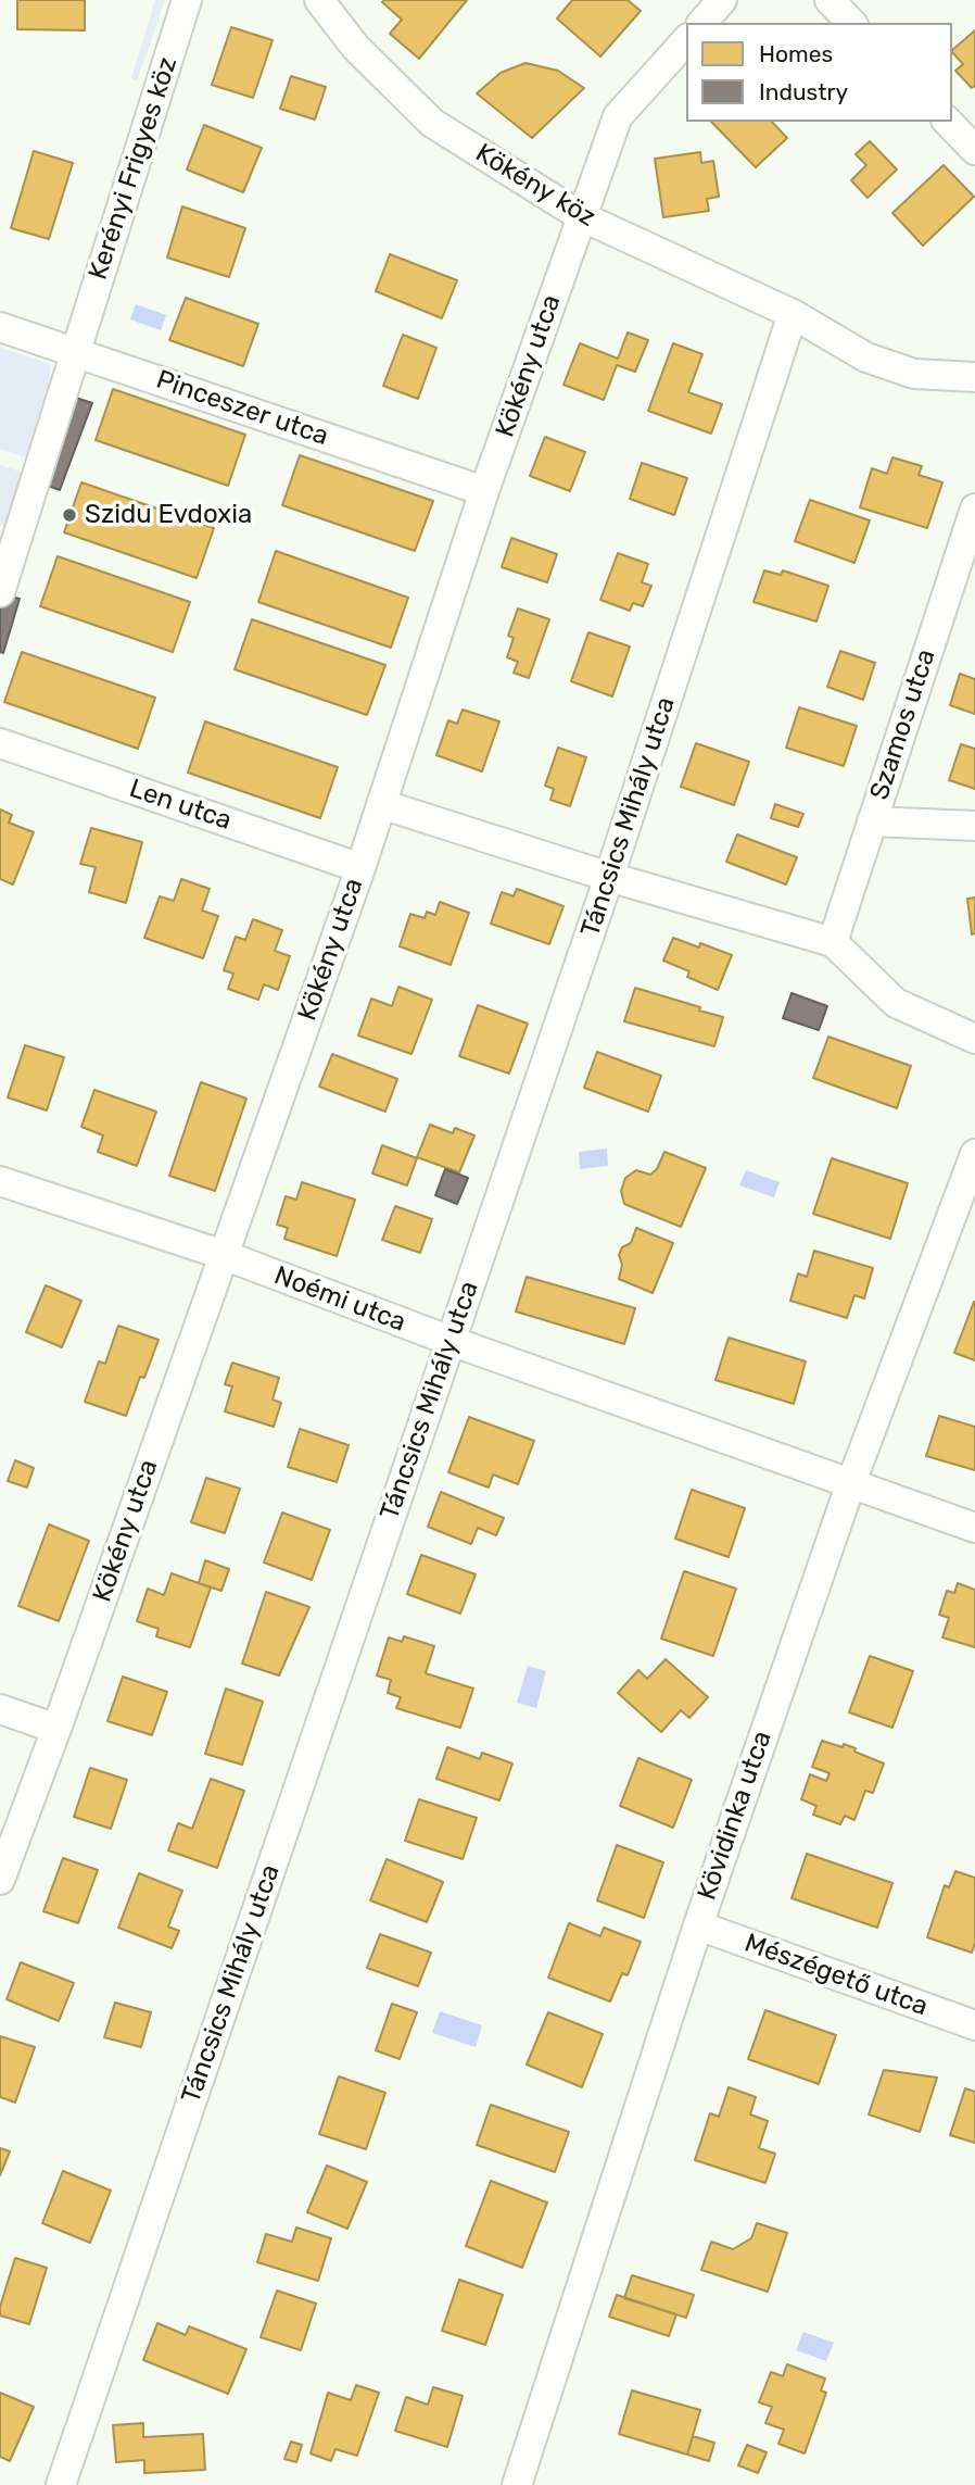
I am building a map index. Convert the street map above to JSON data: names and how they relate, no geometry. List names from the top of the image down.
{
  "streets": {
    "street": [
      "Kerényi Frigyes köz",
      "Kökény köz",
      "Kökény utca",
      "Pinceszer utca",
      "Szamos utca",
      "Len utca",
      "Táncsics Mihály utca",
      "Noémi utca",
      "Kövidinka utca",
      "Mészégető utca"
    ]
  },
  "crossings": [
    ["Kerényi Frigyes köz", "Pinceszer utca"],
    ["Kökény köz", "Kökény utca"],
    ["Kökény köz", "Táncsics Mihály utca"],
    ["Kökény utca", "Pinceszer utca"],
    ["Kökény utca", "Len utca"],
    ["Kökény utca", "Noémi utca"],
    ["Táncsics Mihály utca", "Noémi utca"],
    ["Noémi utca", "Kövidinka utca"],
    ["Kövidinka utca", "Mészégető utca"]
  ],
  "places": ["Szidu Evdoxia"],
  "legend": ["Homes", "Industry"]
}
